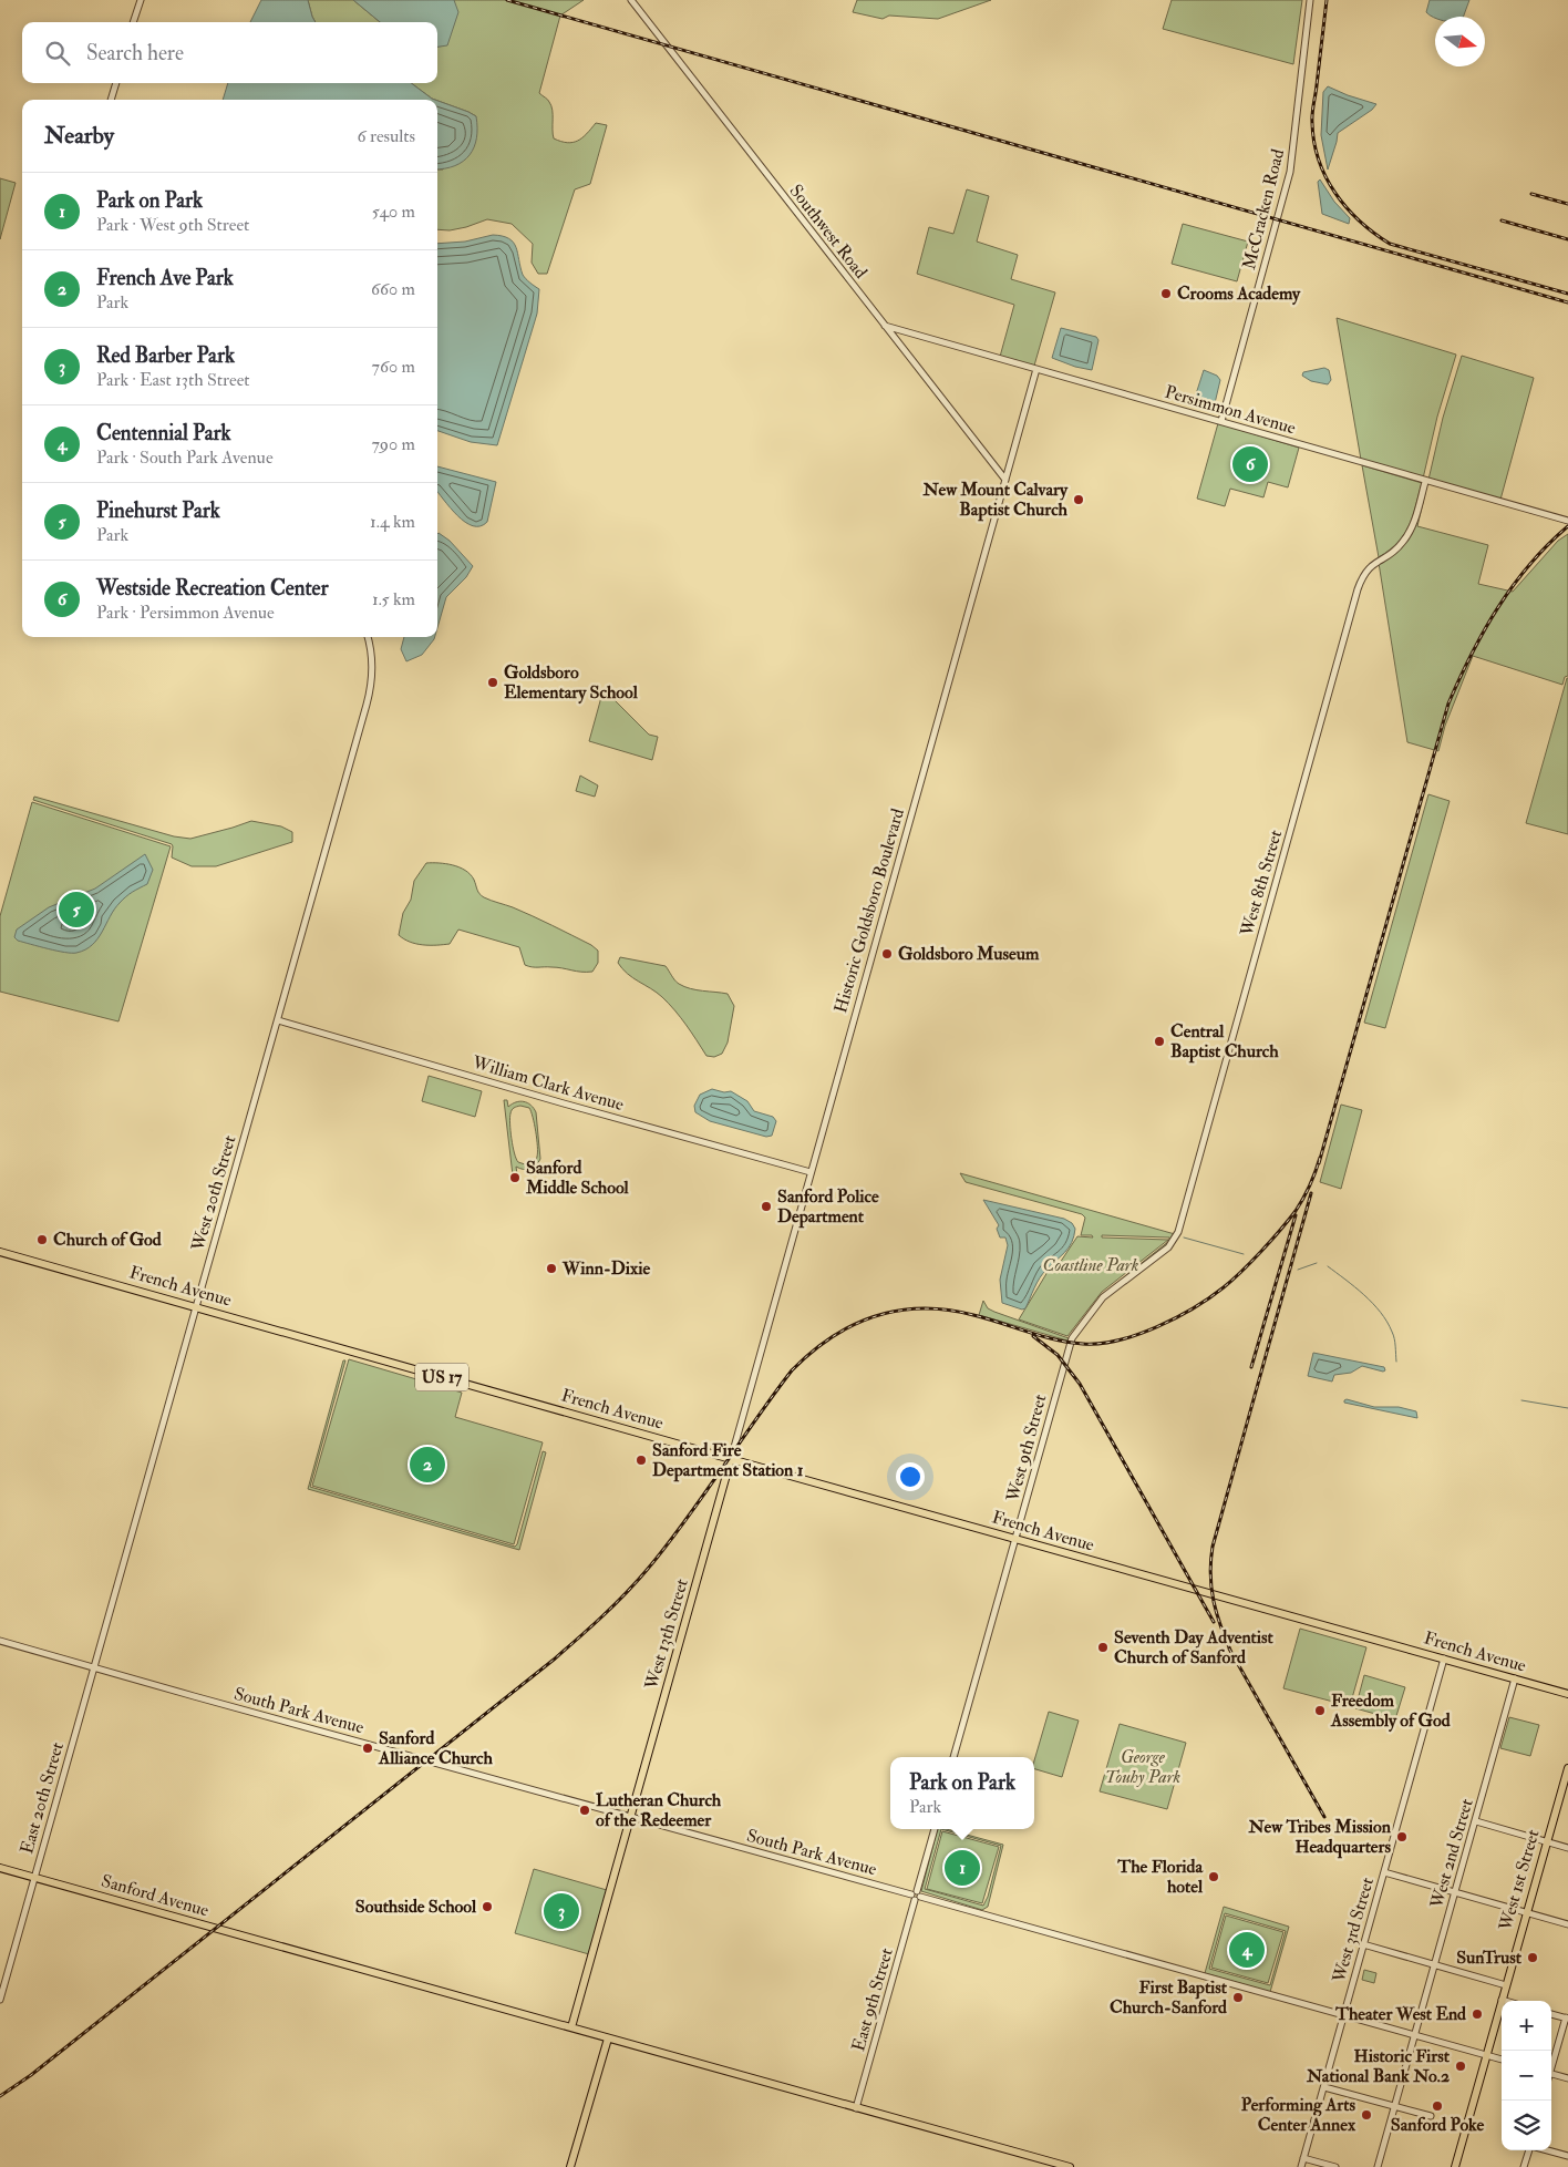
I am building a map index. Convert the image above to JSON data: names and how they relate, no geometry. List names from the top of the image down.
{
  "streets": {
    "main road": [
      "French Avenue",
      "US 17",
      "West 13th Street",
      "West 1st Street",
      "Sanford Avenue"
    ],
    "street": [
      "McCracken Road",
      "Southwest Road",
      "Persimmon Avenue",
      "West 8th Street",
      "Historic Goldsboro Boulevard",
      "William Clark Avenue",
      "West 20th Street",
      "West 9th Street",
      "South Park Avenue",
      "East 20th Street",
      "West 2nd Street",
      "West 3rd Street",
      "East 9th Street"
    ]
  },
  "crossings": [
    ["McCracken Road", "Persimmon Avenue"],
    ["Southwest Road", "Persimmon Avenue"],
    ["Southwest Road", "Historic Goldsboro Boulevard"],
    ["Persimmon Avenue", "West 8th Street"],
    ["Persimmon Avenue", "Historic Goldsboro Boulevard"],
    ["West 8th Street", "West 9th Street"],
    ["Historic Goldsboro Boulevard", "William Clark Avenue"],
    ["Historic Goldsboro Boulevard", "French Avenue"],
    ["Historic Goldsboro Boulevard", "West 13th Street"],
    ["William Clark Avenue", "West 20th Street"],
    ["West 20th Street", "French Avenue"],
    ["West 20th Street", "South Park Avenue"],
    ["West 20th Street", "East 20th Street"],
    ["French Avenue", "West 9th Street"],
    ["French Avenue", "West 13th Street"],
    ["French Avenue", "West 2nd Street"],
    ["French Avenue", "West 3rd Street"],
    ["West 13th Street", "South Park Avenue"],
    ["West 13th Street", "Sanford Avenue"],
    ["South Park Avenue", "East 20th Street"],
    ["South Park Avenue", "West 2nd Street"],
    ["South Park Avenue", "West 1st Street"],
    ["South Park Avenue", "West 3rd Street"],
    ["South Park Avenue", "East 9th Street"],
    ["East 20th Street", "Sanford Avenue"],
    ["Sanford Avenue", "East 9th Street"]
  ],
  "parks": ["Coastline Park", "George Touhy Park"],
  "places": [
    "Crooms Academy",
    "New Mount Calvary Baptist Church",
    "Goldsboro Elementary School",
    "Goldsboro Museum",
    "Central Baptist Church",
    "Sanford Middle School",
    "Sanford Police Department",
    "Church of God",
    "Winn-Dixie",
    "Sanford Fire Department Station 1",
    "Seventh Day Adventist Church of Sanford",
    "Freedom Assembly of God",
    "Sanford Alliance Church",
    "Lutheran Church of the Redeemer",
    "New Tribes Mission Headquarters",
    "The Florida hotel",
    "Southside School",
    "SunTrust",
    "First Baptist Church-Sanford",
    "Theater West End",
    "Historic First National Bank No.2",
    "Sanford Poke",
    "Performing Arts Center Annex"
  ],
  "north": "right",
  "page": {
    "search": "Search here",
    "heading": ["Nearby", "6 results"],
    "list": [
      {
        "mark": "1",
        "name": "Park on Park",
        "note": "Park · West 9th Street",
        "value": "540 m"
      },
      {
        "mark": "2",
        "name": "French Ave Park",
        "note": "Park",
        "value": "660 m"
      },
      {
        "mark": "3",
        "name": "Red Barber Park",
        "note": "Park · East 13th Street",
        "value": "760 m"
      },
      {
        "mark": "4",
        "name": "Centennial Park",
        "note": "Park · South Park Avenue",
        "value": "790 m"
      },
      {
        "mark": "5",
        "name": "Pinehurst Park",
        "note": "Park",
        "value": "1.4 km"
      },
      {
        "mark": "6",
        "name": "Westside Recreation Center",
        "note": "Park · Persimmon Avenue",
        "value": "1.5 km"
      }
    ],
    "pins": [
      "6",
      "5",
      "2",
      "1",
      "3",
      "4"
    ],
    "popup": ["Park on Park", "Park"],
    "map_buttons": ["+", "−"]
  }
}
